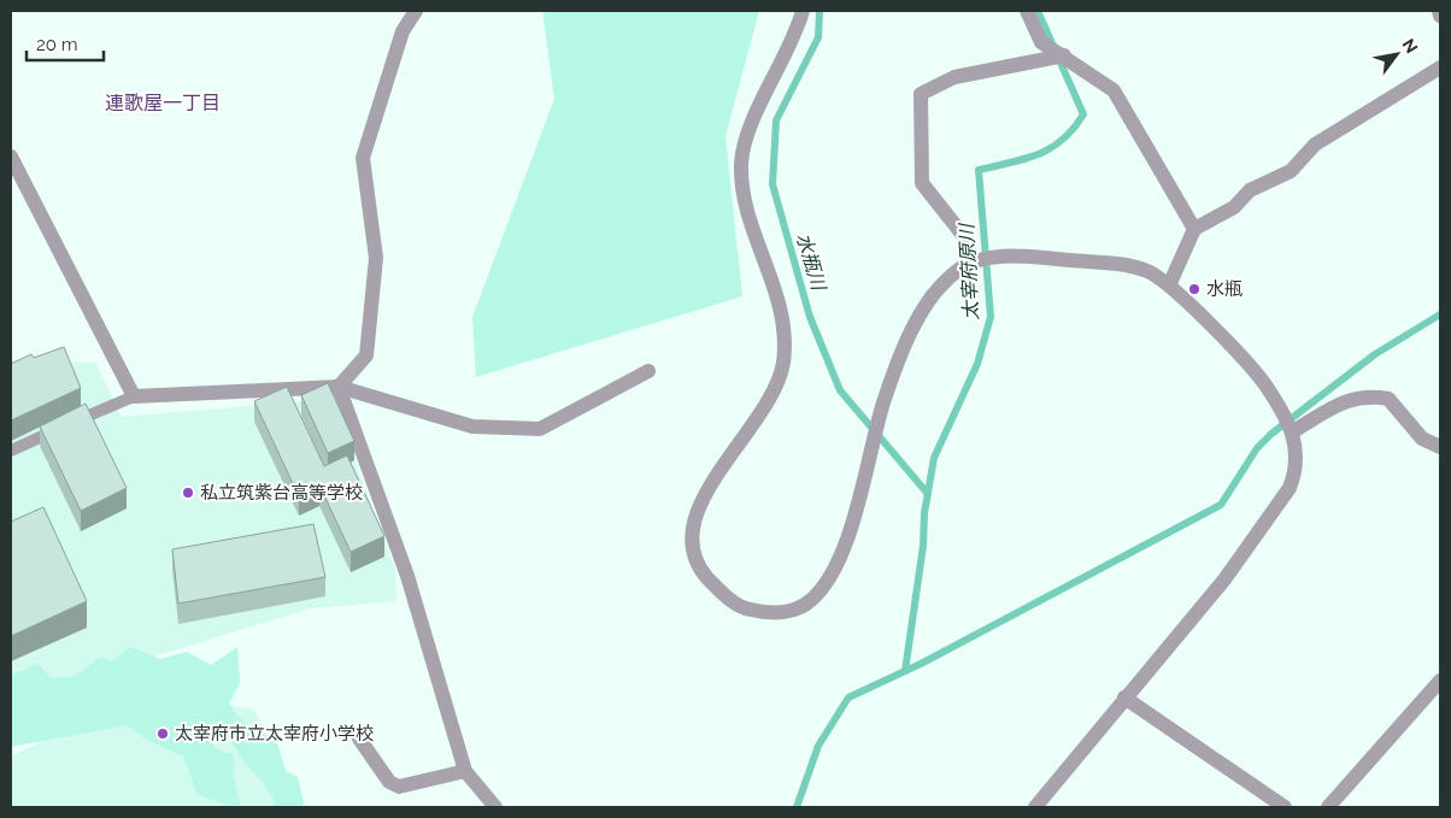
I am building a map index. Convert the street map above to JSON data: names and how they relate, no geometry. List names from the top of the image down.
{
  "districts": ["連歌屋一丁目"],
  "water": ["水瓶川", "太宰府原川"],
  "places": ["水瓶", "私立筑紫台高等学校", "太宰府市立太宰府小学校"],
  "scale_bar": "20 m",
  "north": "top right"
}
